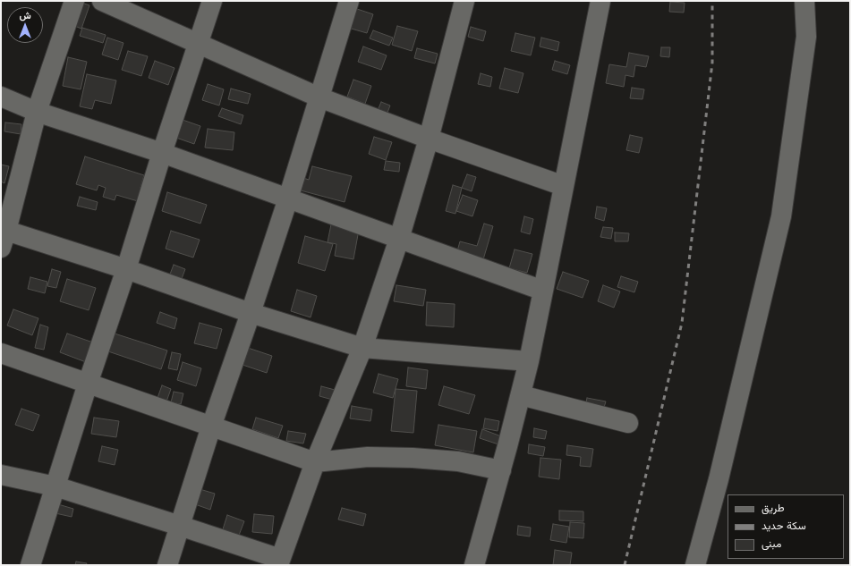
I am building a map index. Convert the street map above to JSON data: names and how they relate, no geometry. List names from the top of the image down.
{
  "legend": ["طريق", "سكة حديد", "مبنى"],
  "north": "top"
}
